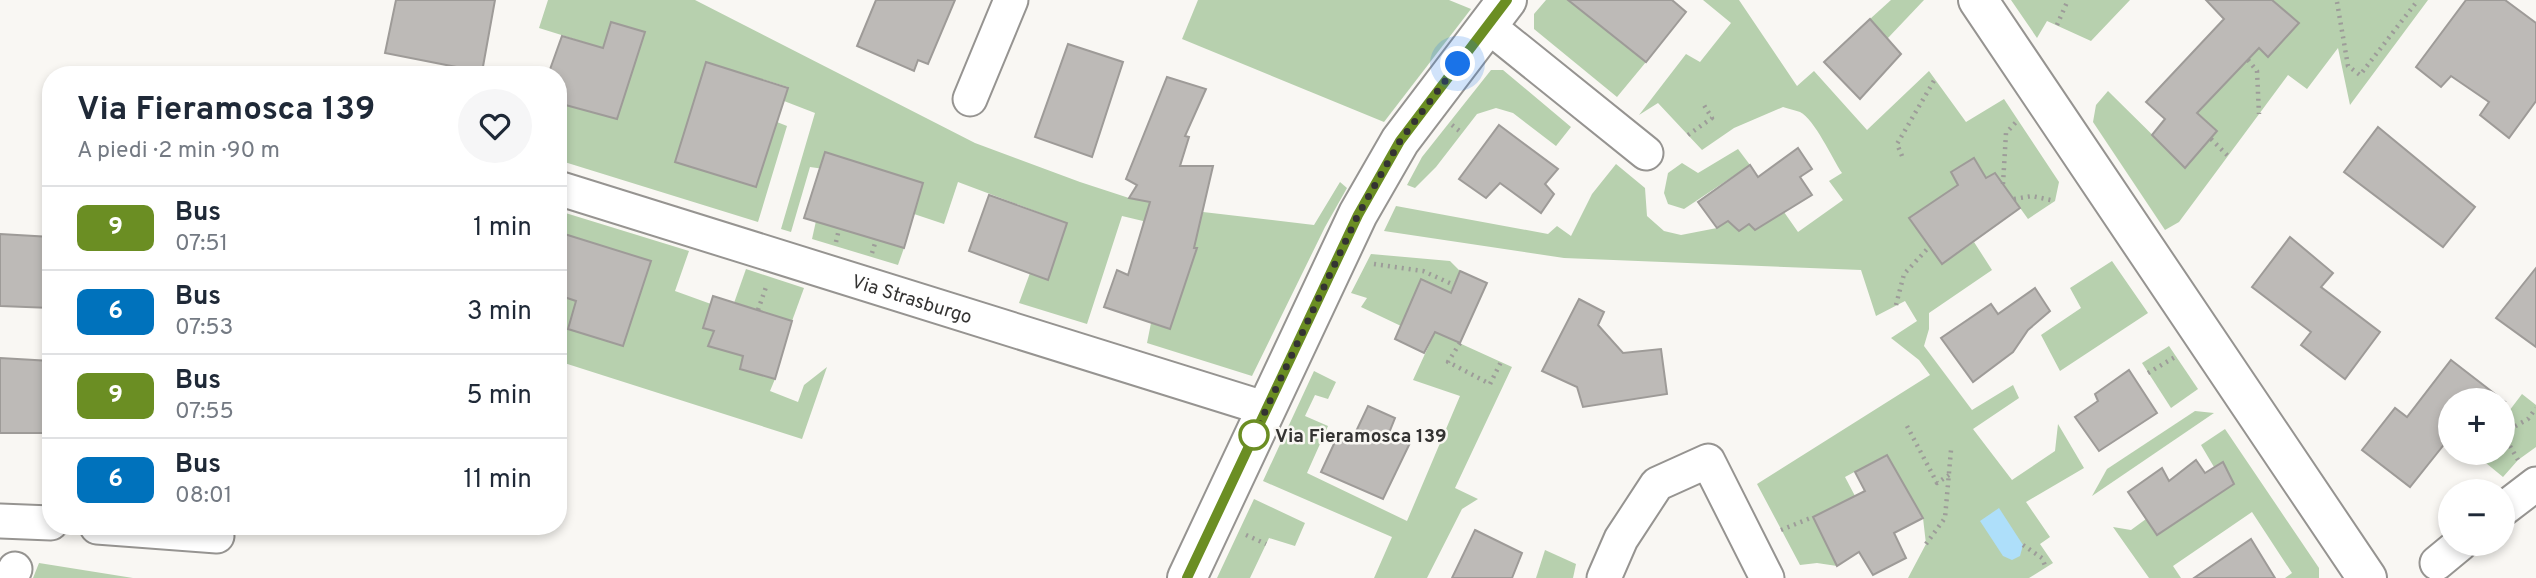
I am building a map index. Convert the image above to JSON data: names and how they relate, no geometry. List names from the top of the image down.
{
  "streets": {
    "street": ["Via Strasburgo"]
  },
  "places": ["Via Fieramosca 139"],
  "lines": ["bus line 9"],
  "page": {
    "heading": ["Via Fieramosca 139", "A piedi · 2 min · 90 m"],
    "list": [
      {
        "mark": "9",
        "name": "Bus",
        "note": "07:51",
        "value": "1 min"
      },
      {
        "mark": "6",
        "name": "Bus",
        "note": "07:53",
        "value": "3 min"
      },
      {
        "mark": "9",
        "name": "Bus",
        "note": "07:55",
        "value": "5 min"
      },
      {
        "mark": "6",
        "name": "Bus",
        "note": "08:01",
        "value": "11 min"
      }
    ],
    "map_buttons": ["+", "−"]
  }
}
